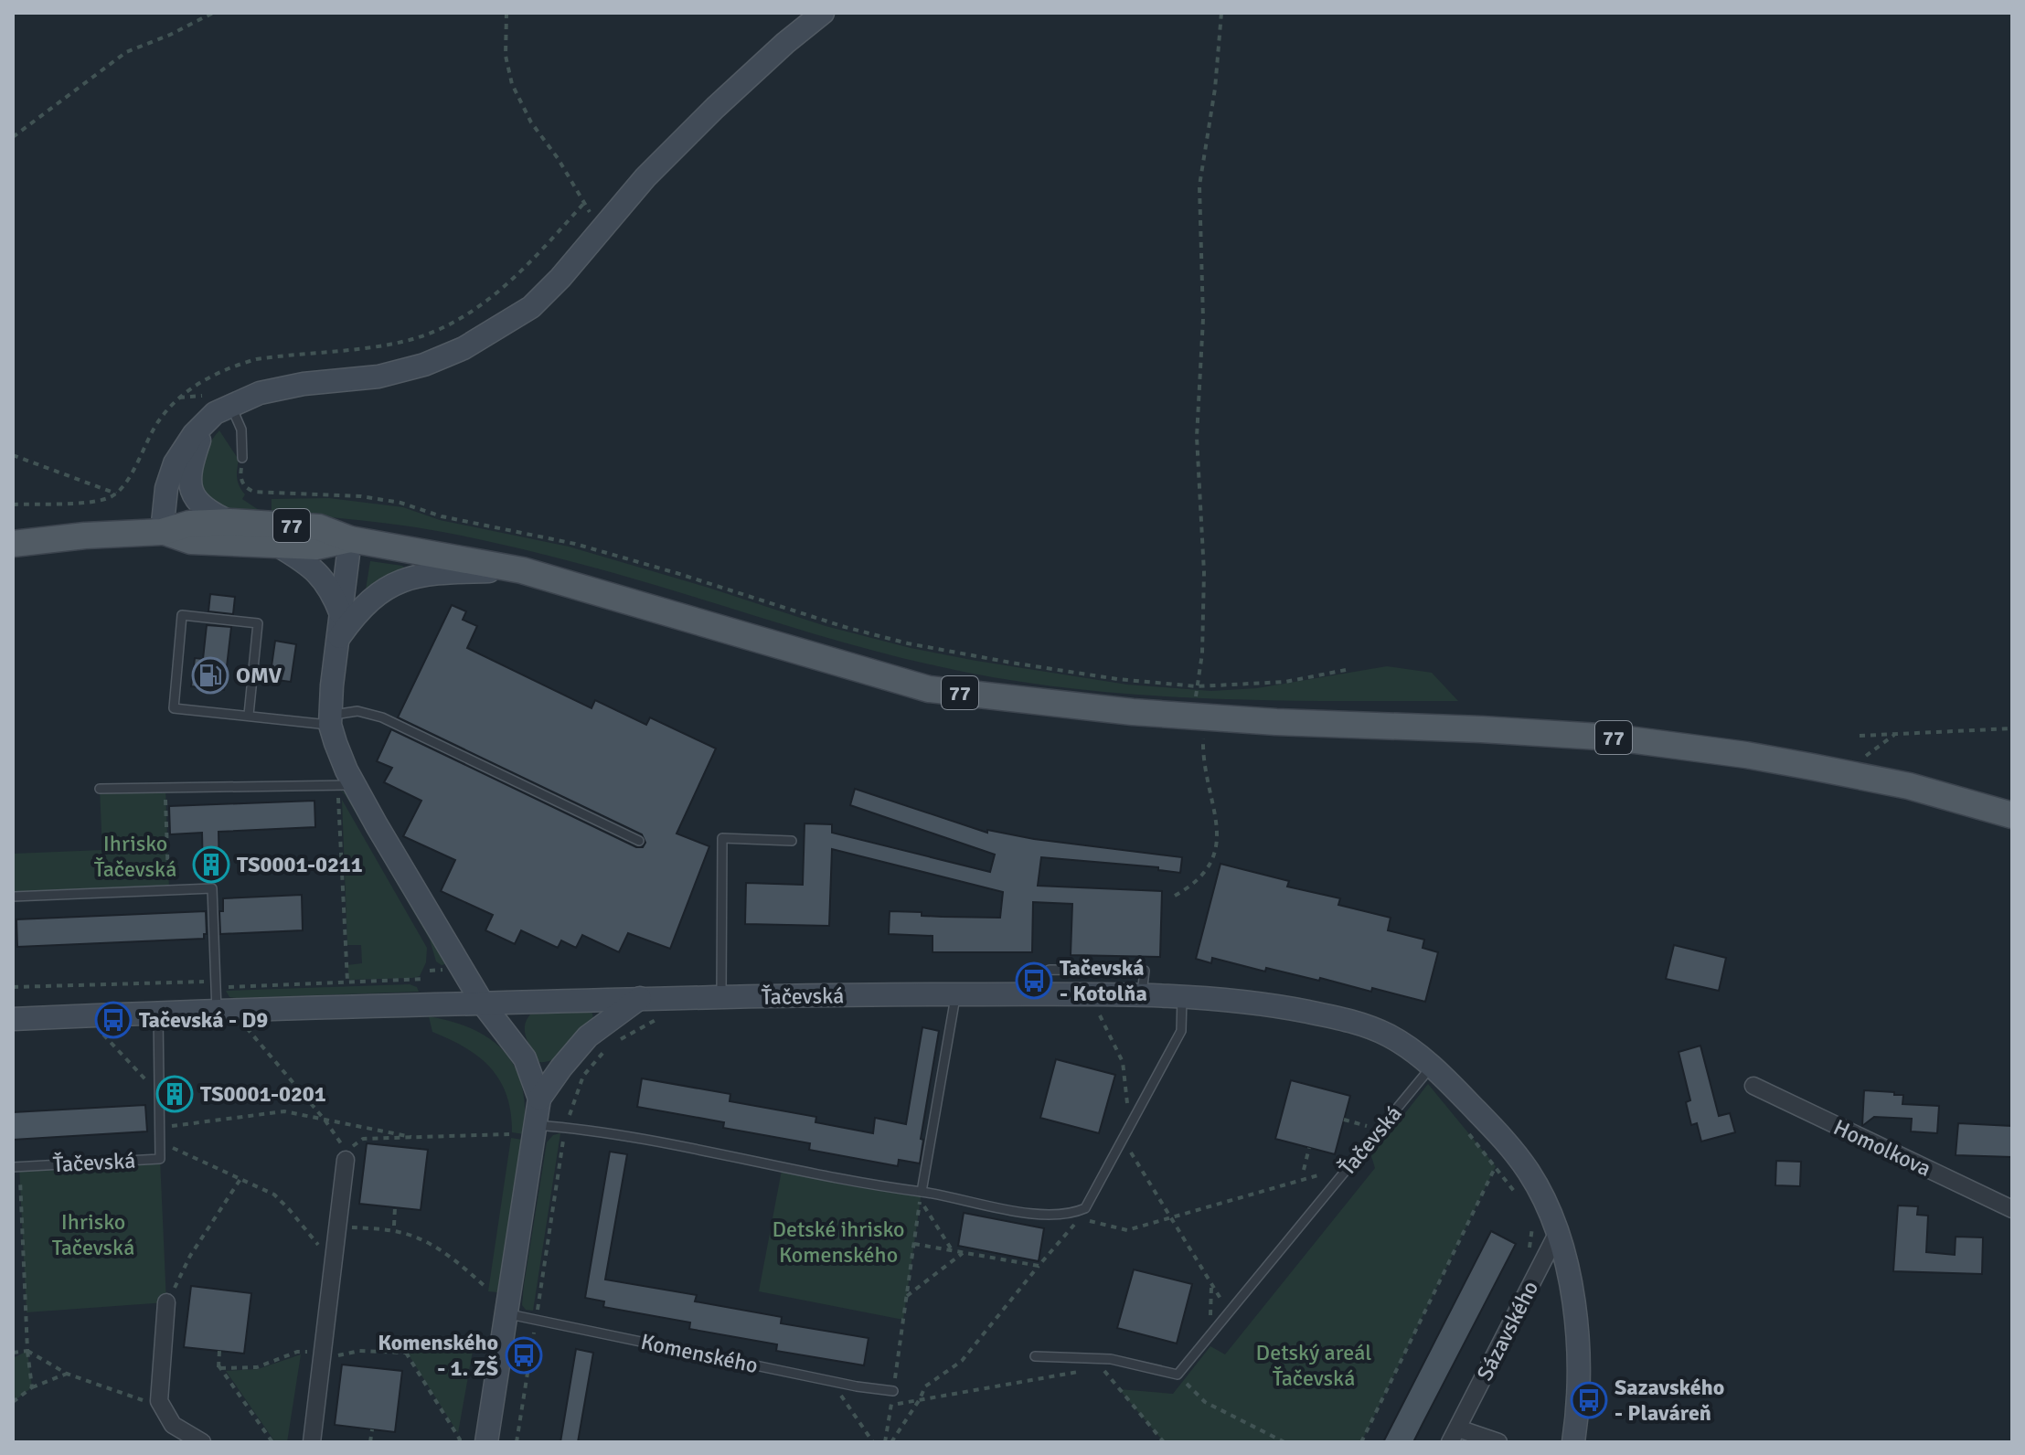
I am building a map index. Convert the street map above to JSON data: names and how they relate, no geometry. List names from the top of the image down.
{
  "streets": {
    "main road": ["77"],
    "street": ["Ťačevská", "Homolkova", "Sázavského"],
    "lane": ["Komenského"]
  },
  "crossings": [
    ["Ťačevská", "Sázavského"]
  ],
  "parks": [
    "Ihrisko Ťačevská",
    "Ihrisko Tačevská",
    "Detské ihrisko Komenského",
    "Detský areál Ťačevská"
  ],
  "places": {
    "fuel station": ["OMV"],
    "building": ["TS0001-0211", "TS0001-0201"],
    "bus stop": [
      "Tačevská - Kotolňa",
      "Tačevská - D9",
      "Komenského - 1. ZŠ",
      "Sazavského - Plaváreň"
    ]
  }
}
